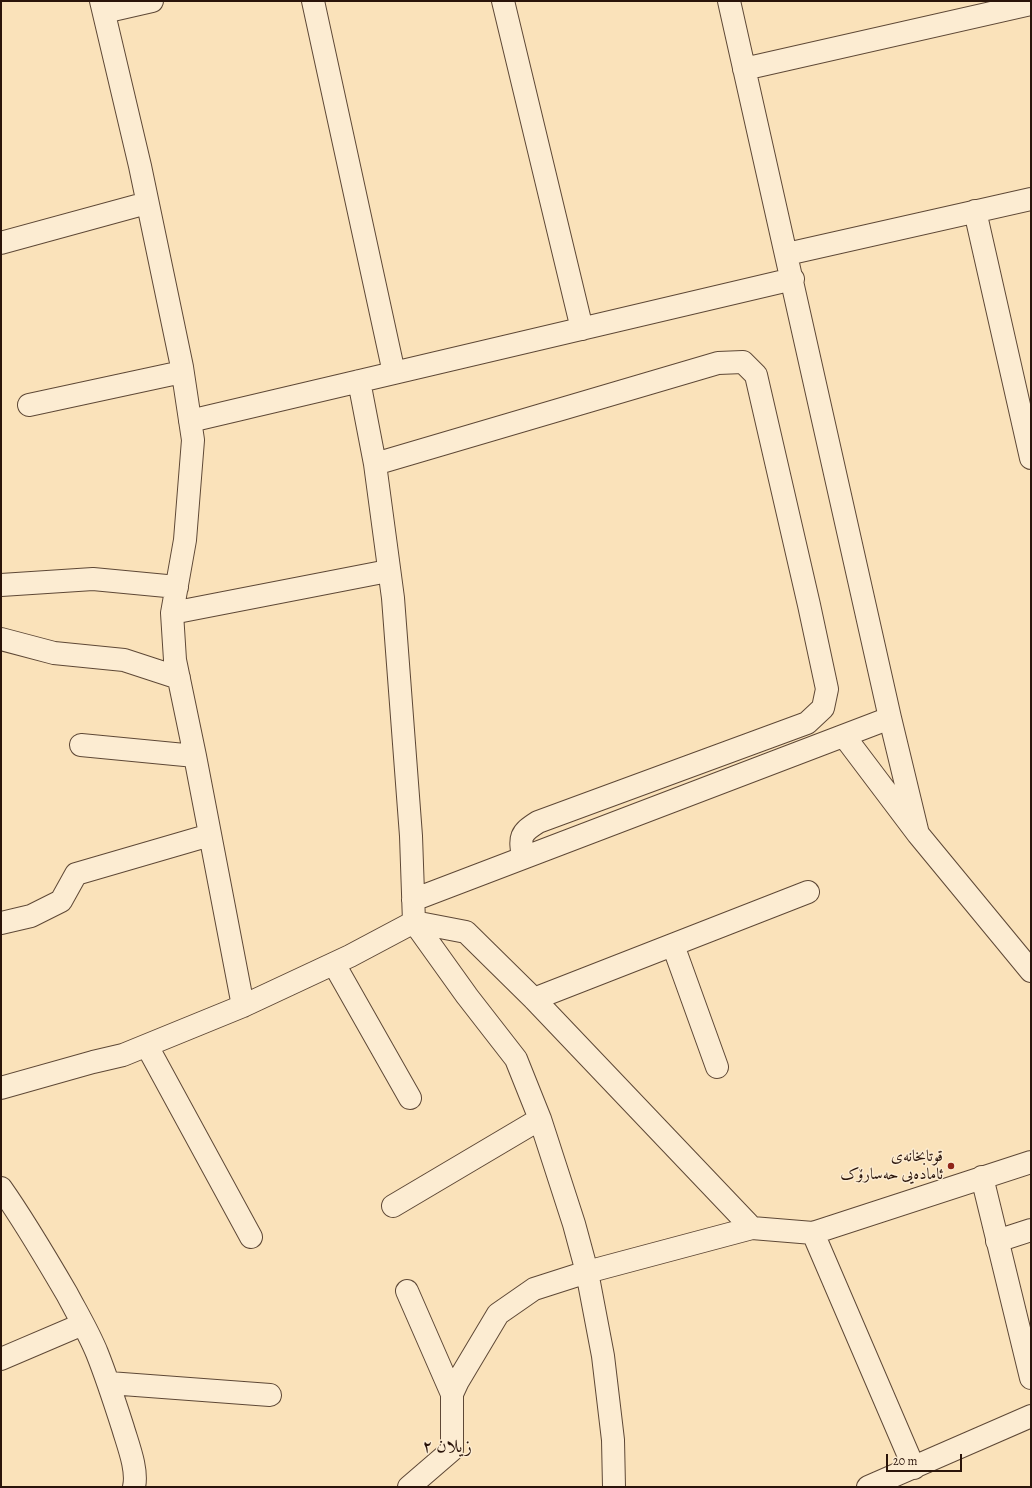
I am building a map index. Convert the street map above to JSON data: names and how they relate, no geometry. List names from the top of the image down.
{
  "districts": ["زیلان ٢"],
  "places": ["قوتابخانەی ئامادەیی حەسارۆک"],
  "scale_bar": "20 m"
}
